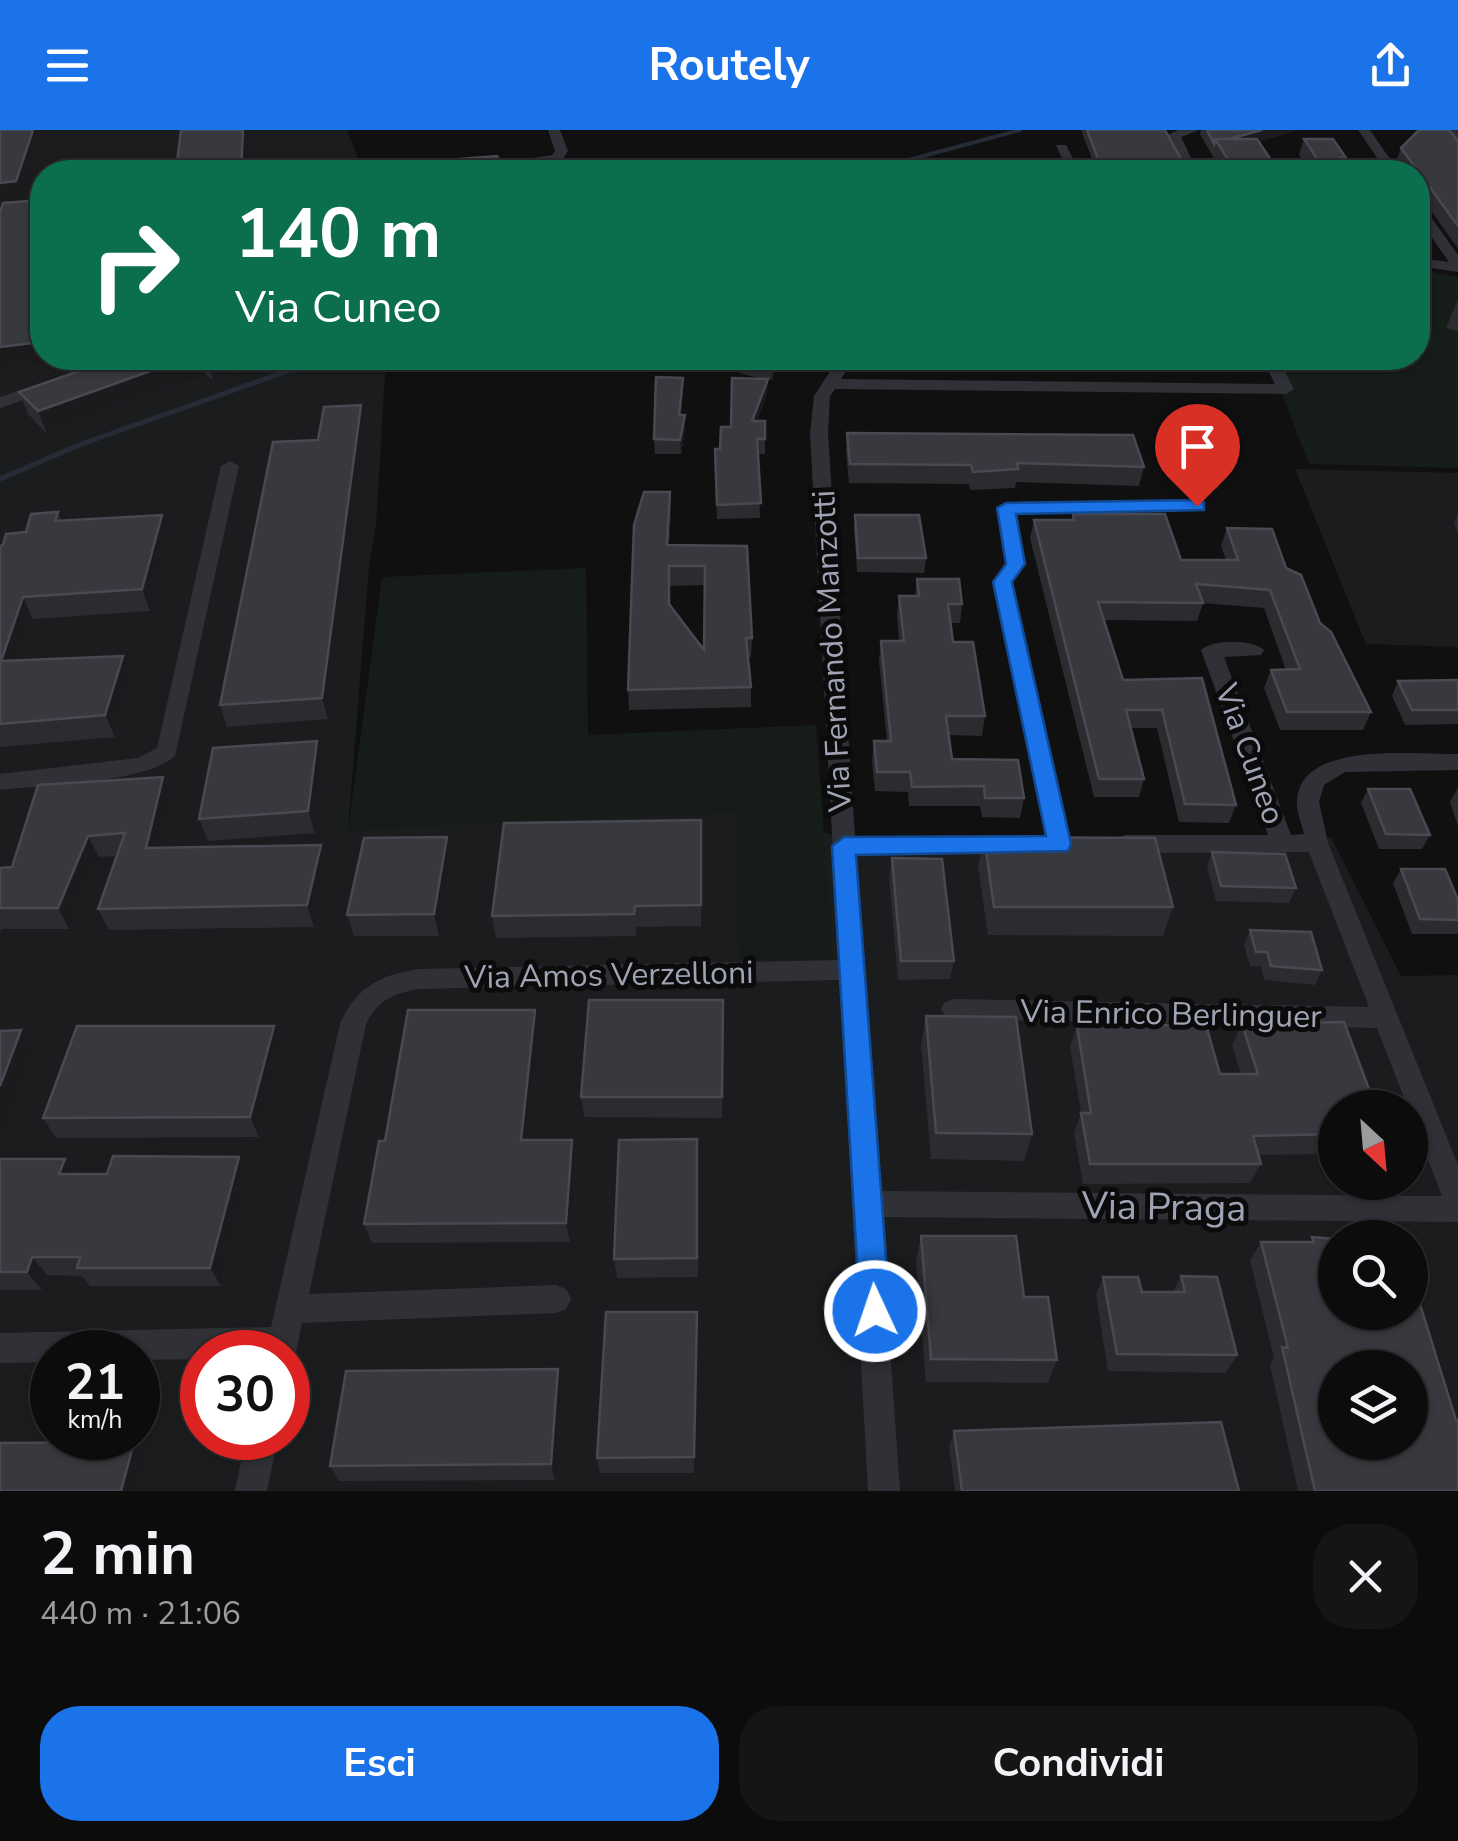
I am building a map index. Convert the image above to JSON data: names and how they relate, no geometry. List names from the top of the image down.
{
  "streets": {
    "street": [
      "Via Fernando Manzotti",
      "Via Cuneo",
      "Via Amos Verzelloni",
      "Via Enrico Berlinguer",
      "Via Praga"
    ]
  },
  "crossings": [
    ["Via Fernando Manzotti", "Via Cuneo"],
    ["Via Fernando Manzotti", "Via Amos Verzelloni"],
    ["Via Fernando Manzotti", "Via Praga"]
  ],
  "north": "bottom right",
  "page": {
    "header": "Routely",
    "turn": ["140 m", "Via Cuneo"],
    "speed": "21 km/h",
    "limit": "30",
    "heading": ["2 min", "440 m · 21:06"],
    "buttons": ["Esci", "Condividi"]
  }
}
